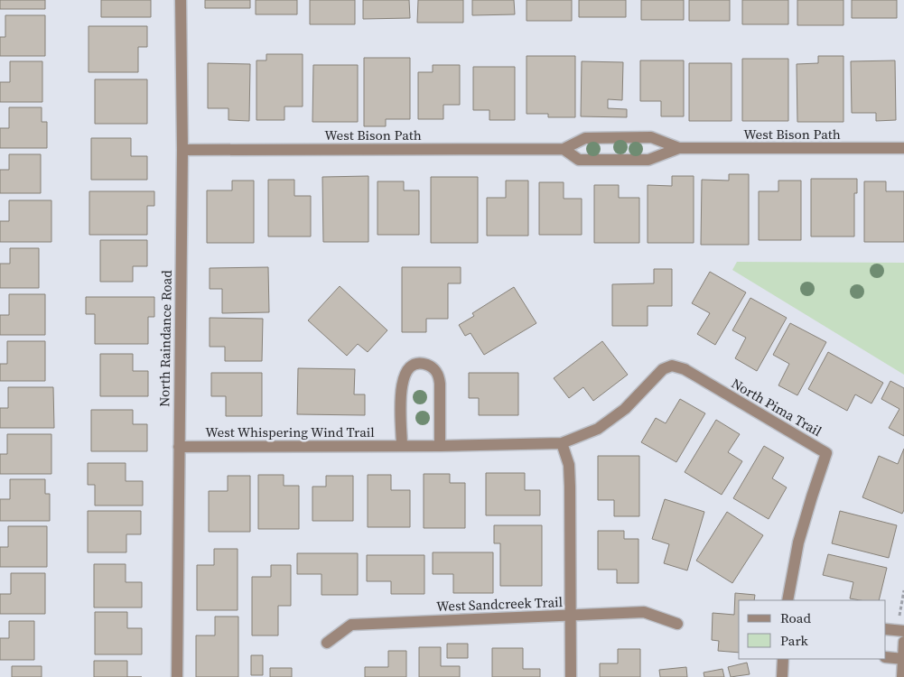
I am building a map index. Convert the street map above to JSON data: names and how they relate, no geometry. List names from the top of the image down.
{
  "streets": {
    "street": [
      "West Bison Path",
      "North Raindance Road",
      "North Pima Trail",
      "West Whispering Wind Trail",
      "West Sandcreek Trail"
    ]
  },
  "crossings": [
    ["West Bison Path", "North Raindance Road"],
    ["North Raindance Road", "West Whispering Wind Trail"],
    ["North Pima Trail", "West Whispering Wind Trail"]
  ],
  "legend": ["Road", "Park"]
}
